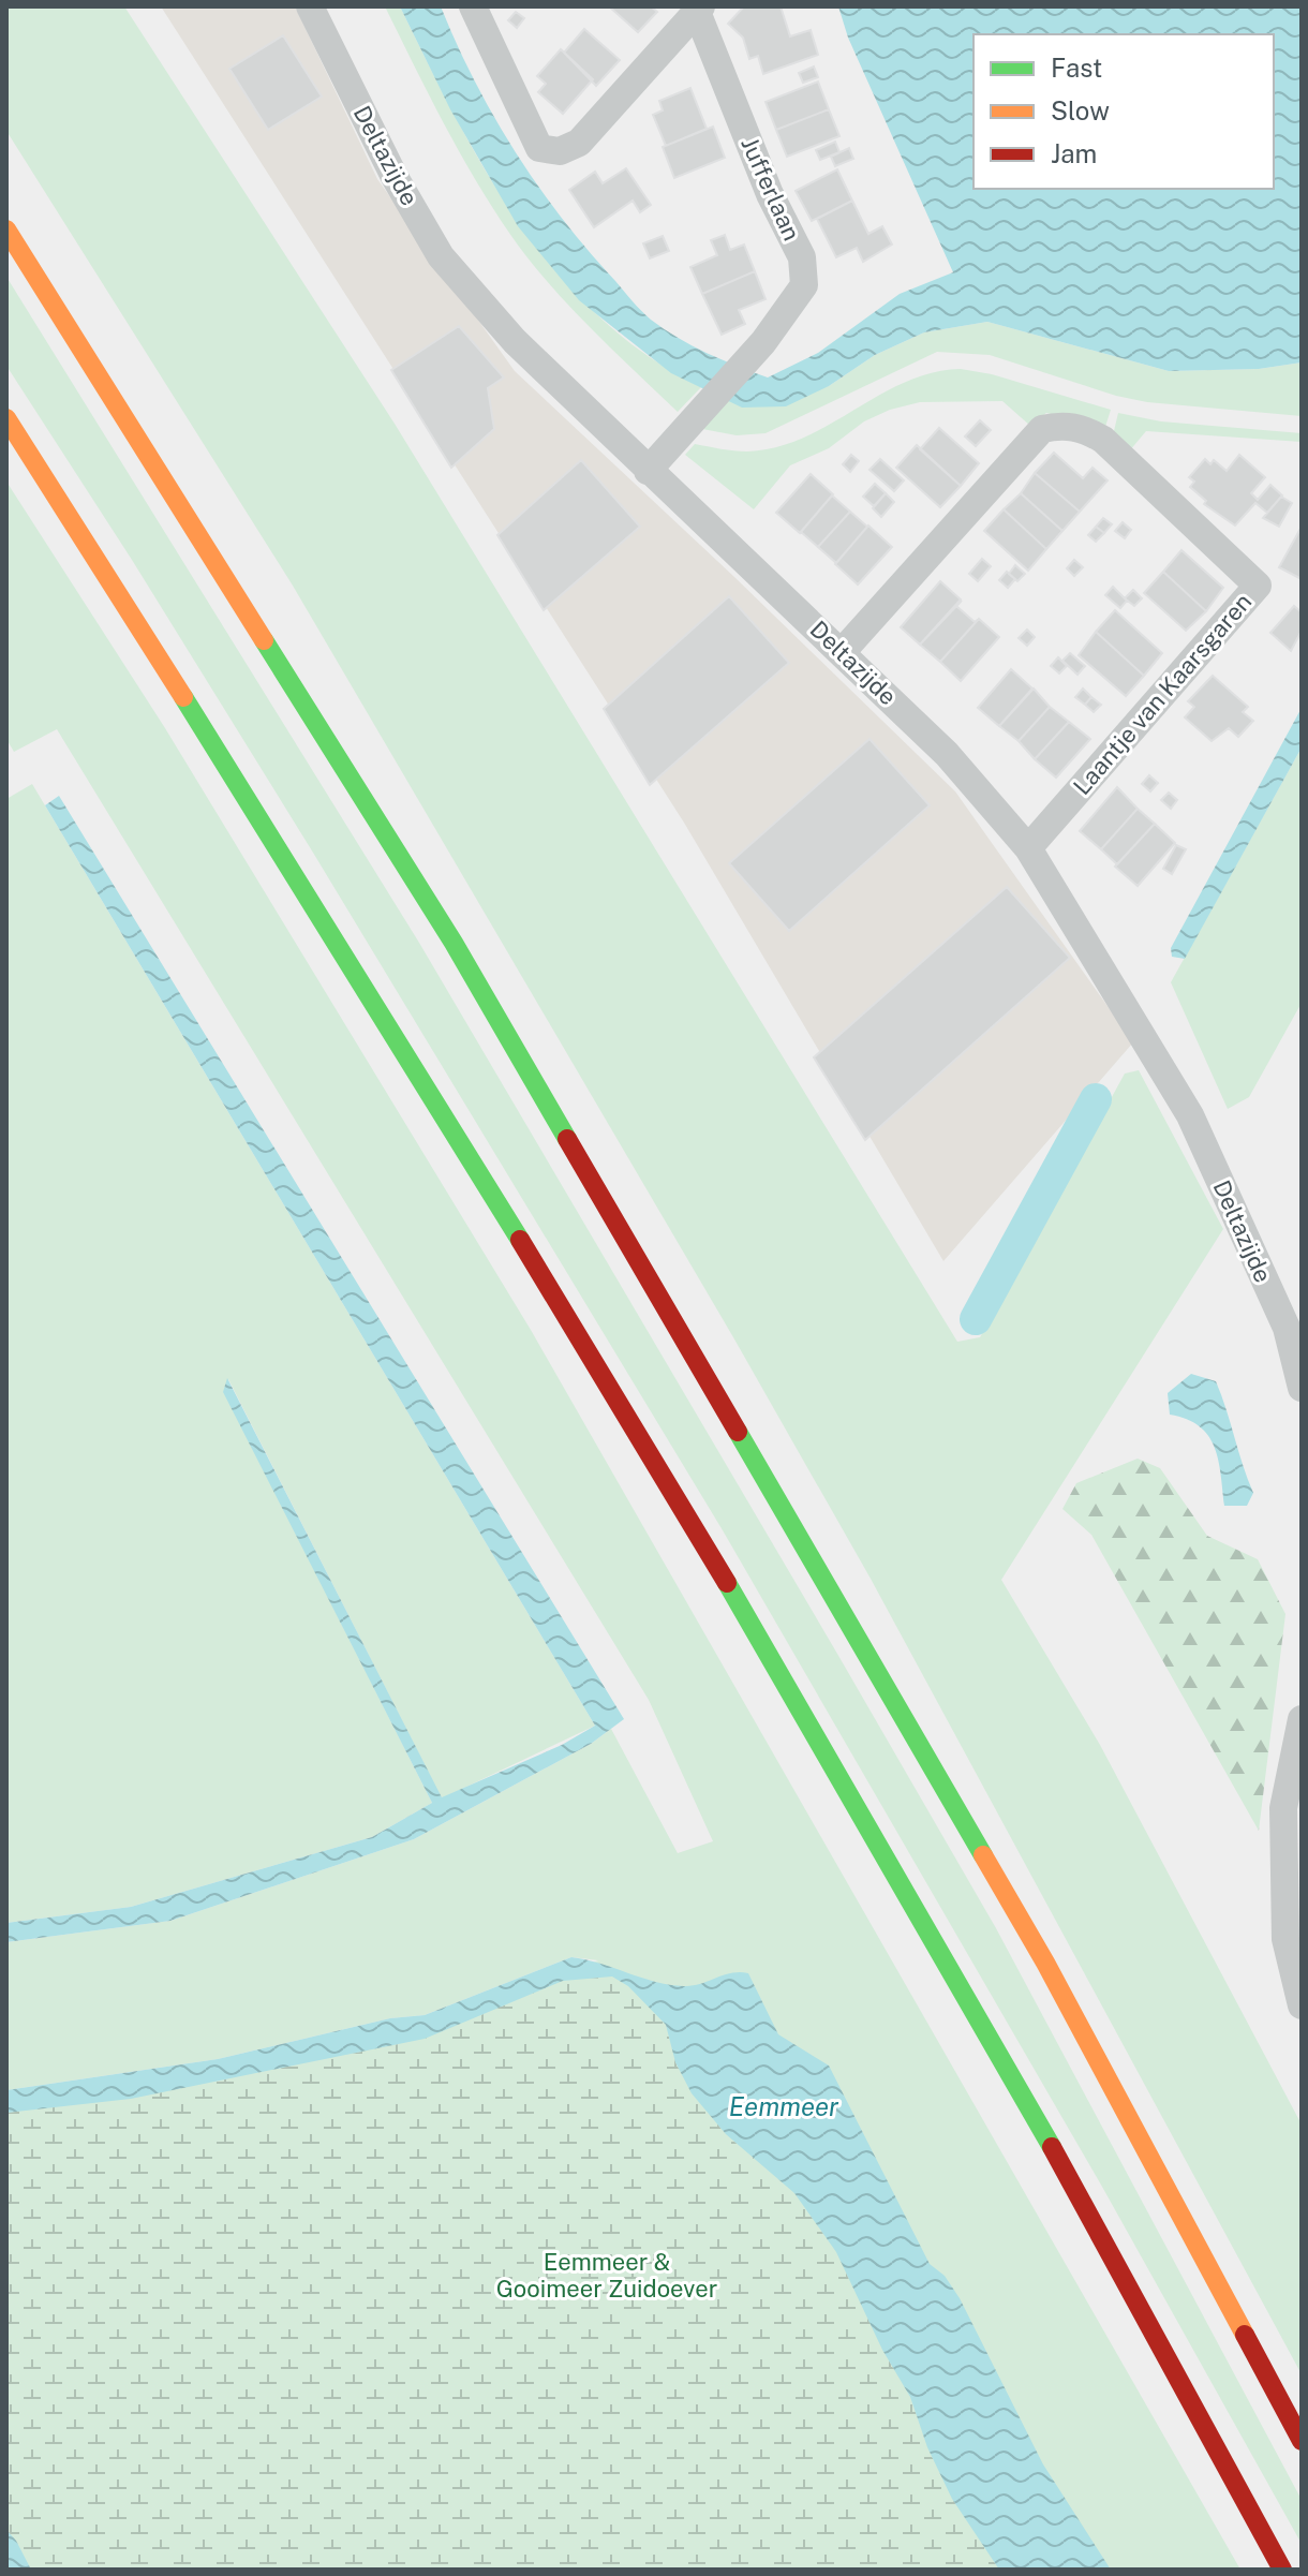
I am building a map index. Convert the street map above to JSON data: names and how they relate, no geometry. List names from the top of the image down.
{
  "streets": {
    "street": ["Deltazijde", "Jufferlaan", "Laantje van Kaarsgaren"]
  },
  "crossings": [
    ["Deltazijde", "Jufferlaan"],
    ["Deltazijde", "Laantje van Kaarsgaren"]
  ],
  "water": ["Eemmeer"],
  "parks": ["Eemmeer & Gooimeer Zuidoever"],
  "legend": ["Fast", "Slow", "Jam"]
}
